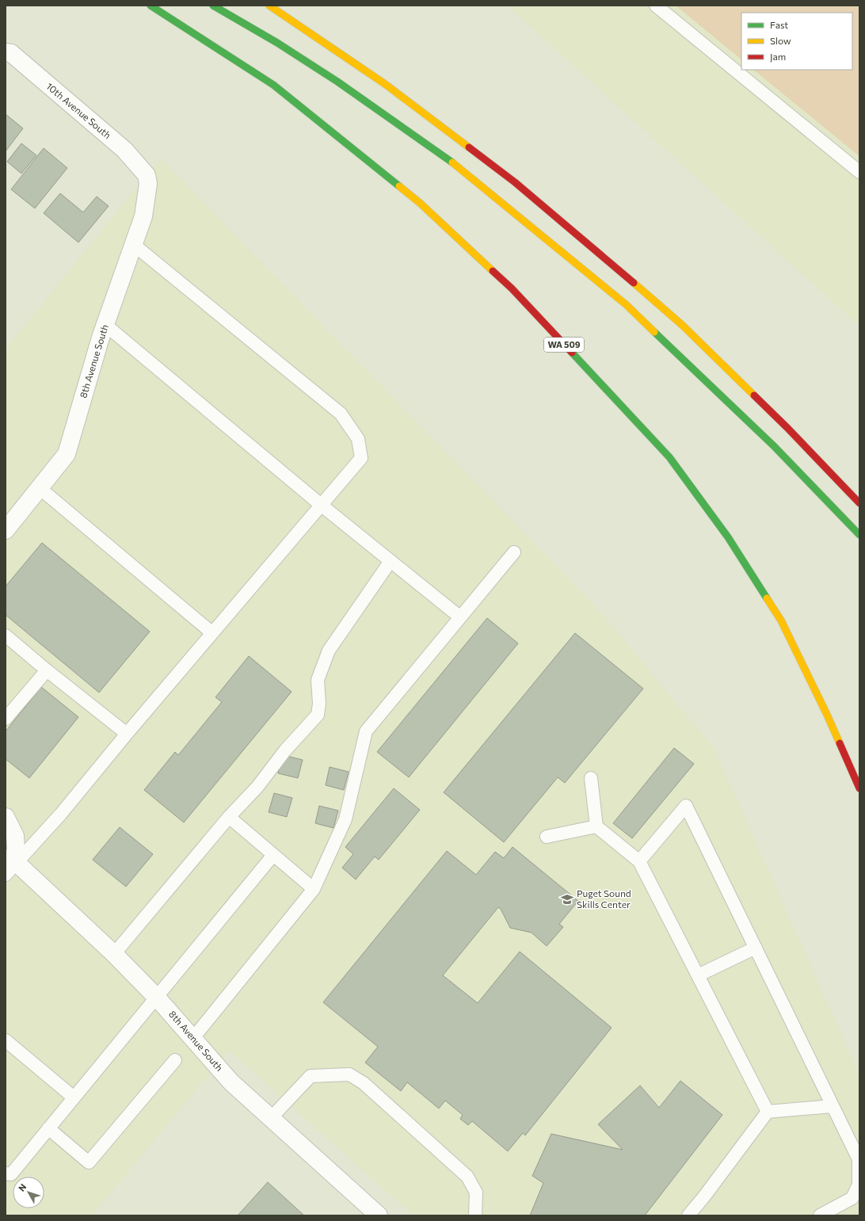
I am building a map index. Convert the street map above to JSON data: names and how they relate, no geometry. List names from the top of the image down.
{
  "streets": {
    "highway": ["WA 509"],
    "street": ["10th Avenue South", "8th Avenue South"]
  },
  "crossings": [
    ["10th Avenue South", "8th Avenue South"]
  ],
  "places": {
    "school or university": ["Puget Sound Skills Center"]
  },
  "legend": ["Fast", "Slow", "Jam"],
  "north": "top left"
}
